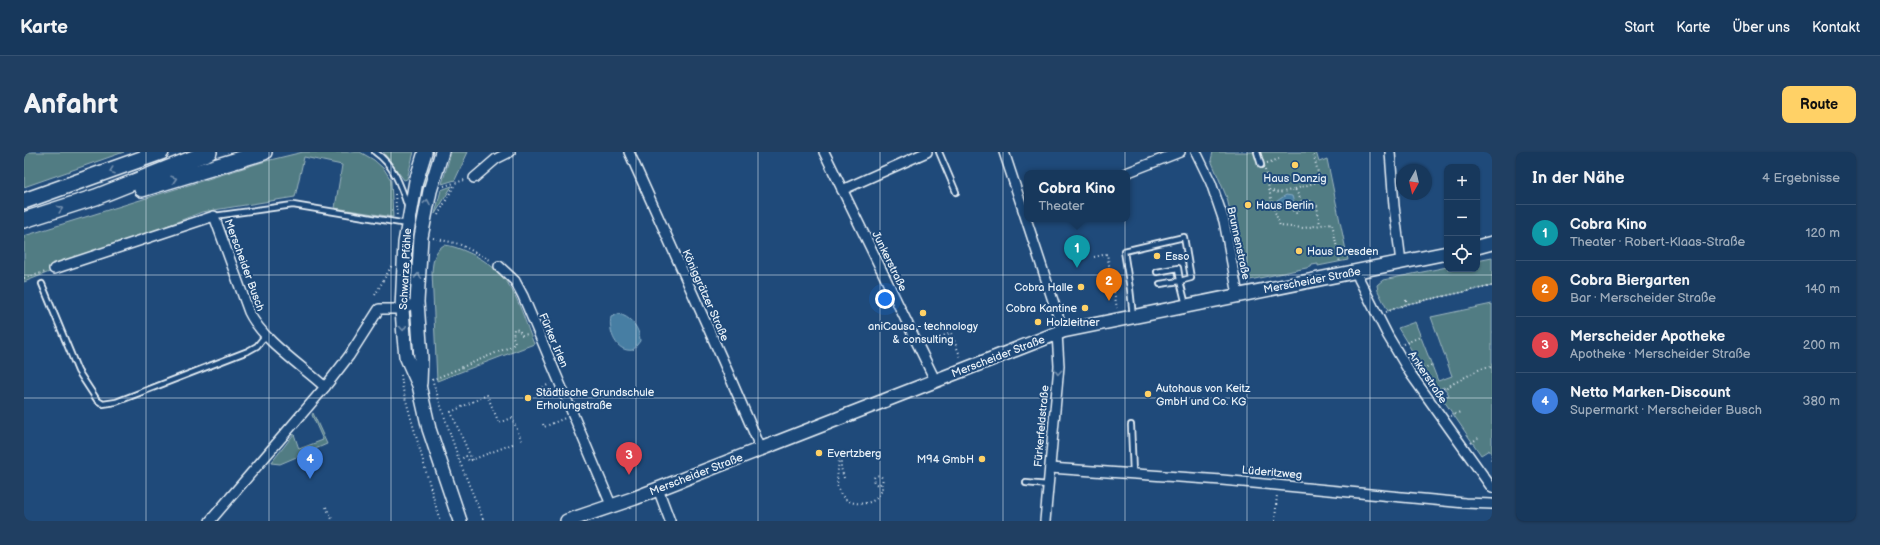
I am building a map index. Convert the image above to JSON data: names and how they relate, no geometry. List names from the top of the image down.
{
  "streets": {
    "main road": ["Schwarze Pfähle", "Merscheider Straße"],
    "street": [
      "Brunnenstraße",
      "Junkerstraße",
      "Merscheider Busch",
      "Königgrätzer Straße",
      "Fürker Irlen",
      "Ankerstraße",
      "Fürkerfeldstraße",
      "Lüderitzweg"
    ]
  },
  "crossings": [
    ["Brunnenstraße", "Merscheider Straße"],
    ["Junkerstraße", "Merscheider Straße"],
    ["Merscheider Busch", "Schwarze Pfähle"],
    ["Merscheider Straße", "Königgrätzer Straße"],
    ["Merscheider Straße", "Fürker Irlen"],
    ["Merscheider Straße", "Ankerstraße"],
    ["Merscheider Straße", "Fürkerfeldstraße"],
    ["Fürkerfeldstraße", "Lüderitzweg"]
  ],
  "one_way": ["Fürkerfeldstraße"],
  "places": [
    "Haus Danzig",
    "Haus Berlin",
    "Haus Dresden",
    "Esso",
    "Cobra Halle",
    "Cobra Kantine",
    "aniCausa - technology & consulting",
    "Holzleitner",
    "Autohaus von Keitz GmbH und Co. KG",
    "Städtische Grundschule Erholungstraße",
    "Evertzberg",
    "M94 GmbH"
  ],
  "north": "bottom",
  "page": {
    "header": "Karte",
    "nav": [
      "Start",
      "Karte",
      "Über uns",
      "Kontakt"
    ],
    "buttons": "Route",
    "title": "Anfahrt",
    "heading": ["In der Nähe", "4 Ergebnisse"],
    "map_buttons": ["+", "−"],
    "popup": ["Cobra Kino", "Theater"],
    "list": [
      {
        "mark": "1",
        "name": "Cobra Kino",
        "note": "Theater · Robert-Klaas-Straße",
        "value": "120 m"
      },
      {
        "mark": "2",
        "name": "Cobra Biergarten",
        "note": "Bar · Merscheider Straße",
        "value": "140 m"
      },
      {
        "mark": "3",
        "name": "Merscheider Apotheke",
        "note": "Apotheke · Merscheider Straße",
        "value": "200 m"
      },
      {
        "mark": "4",
        "name": "Netto Marken-Discount",
        "note": "Supermarkt · Merscheider Busch",
        "value": "380 m"
      }
    ],
    "pins": [
      "1",
      "2",
      "3",
      "4"
    ]
  }
}
